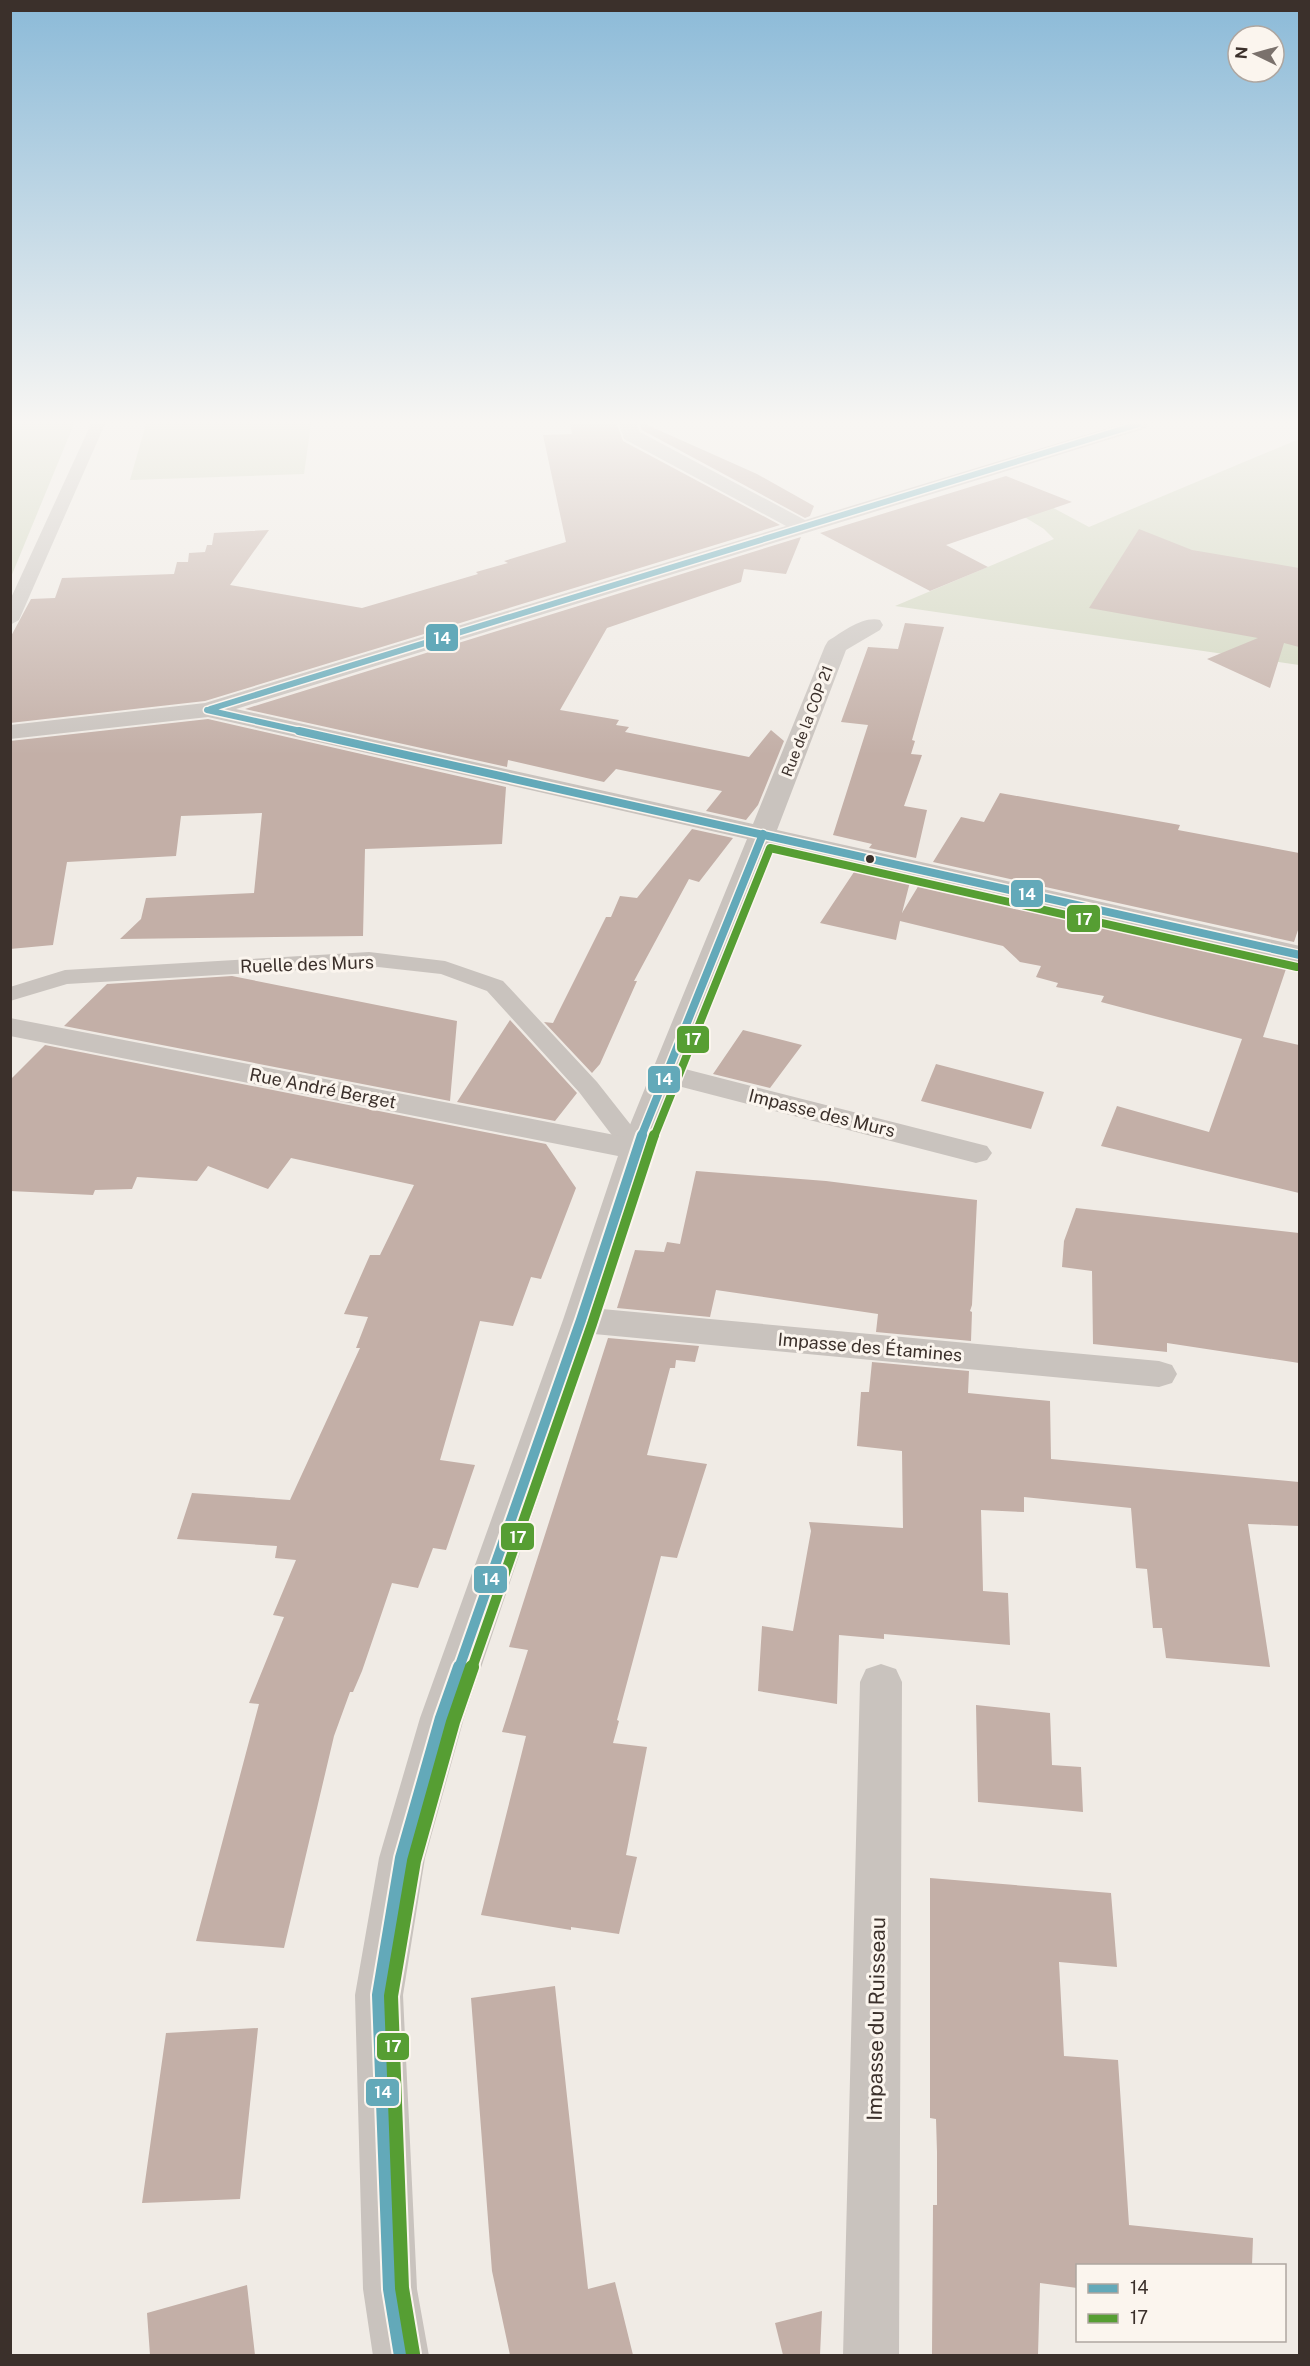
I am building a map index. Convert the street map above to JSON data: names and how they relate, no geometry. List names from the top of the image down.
{
  "streets": {
    "street": [
      "Rue de la COP 21",
      "Rue André Berget",
      "Impasse des Murs",
      "Impasse des Étamines",
      "Impasse du Ruisseau"
    ],
    "lane": ["Ruelle des Murs"]
  },
  "crossings": [
    ["Rue de la COP 21", "Ruelle des Murs"],
    ["Rue de la COP 21", "Rue André Berget"],
    ["Rue de la COP 21", "Impasse des Murs"],
    ["Rue de la COP 21", "Impasse des Étamines"],
    ["Ruelle des Murs", "Rue André Berget"]
  ],
  "lines": ["transit line 14", "transit line 17"],
  "legend": ["14", "17"],
  "north": "left"
}
